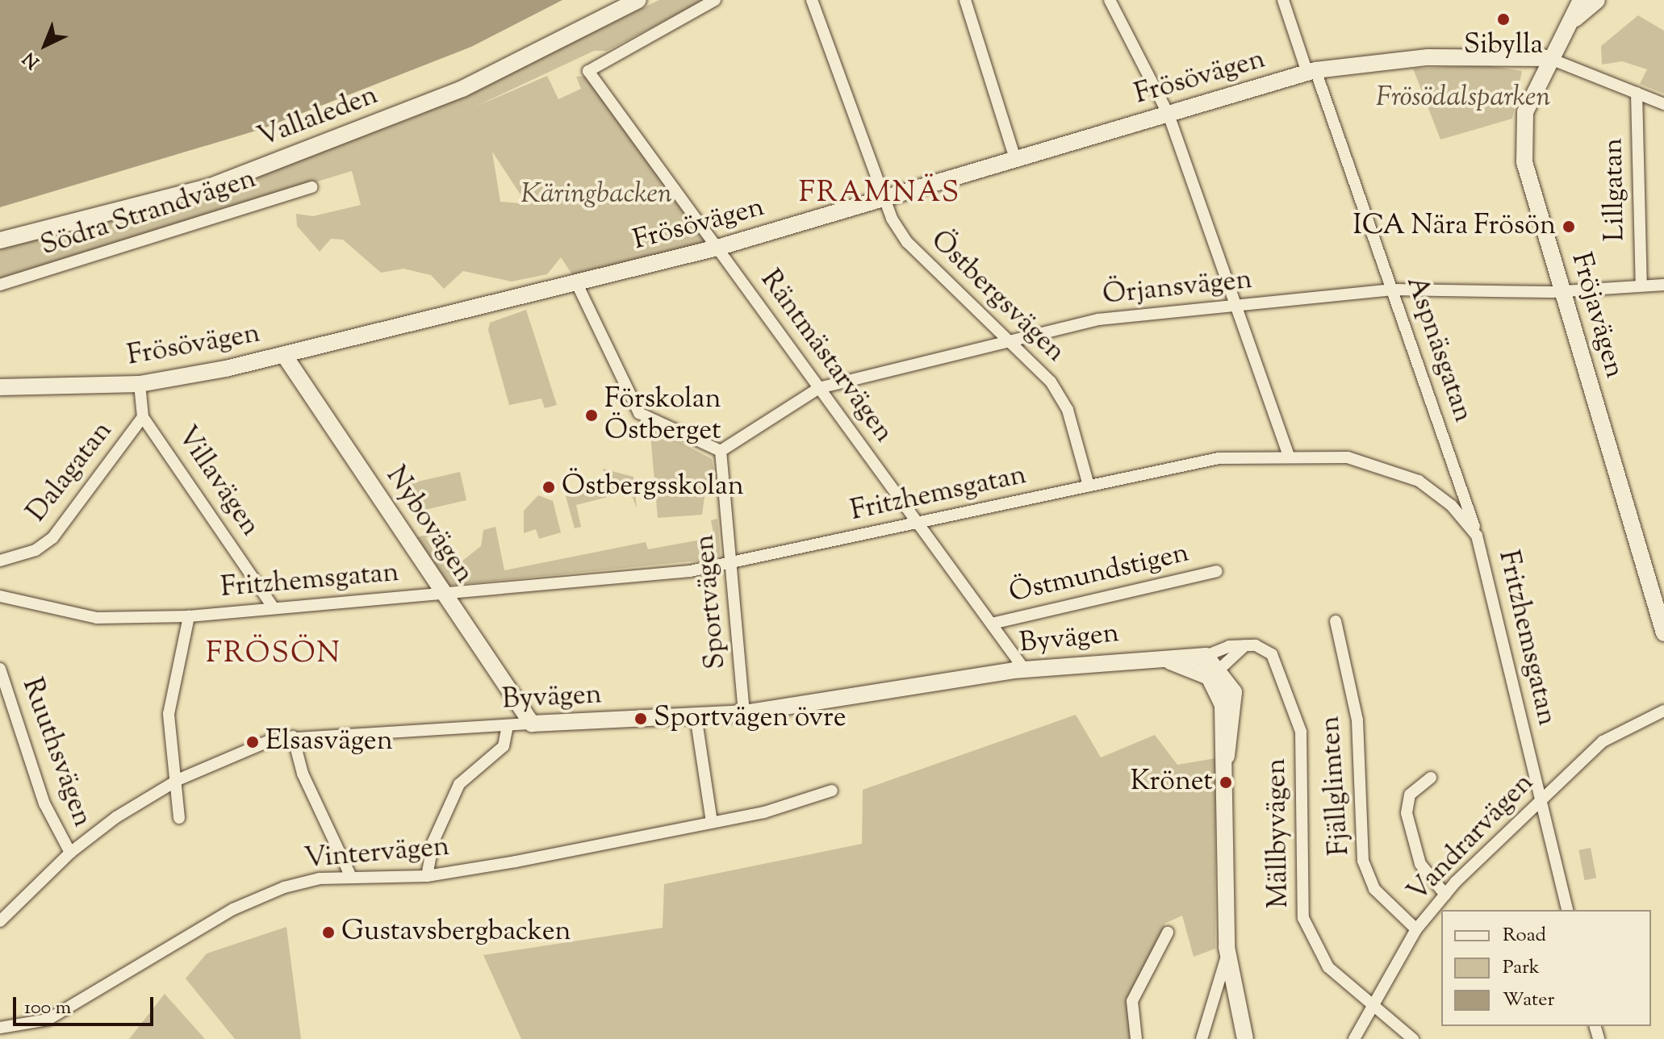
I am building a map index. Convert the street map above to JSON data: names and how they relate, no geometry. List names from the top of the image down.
{
  "streets": {
    "street": [
      "Frösövägen",
      "Vallaleden",
      "Lillgatan",
      "Södra Strandvägen",
      "Örjansvägen",
      "Östbergsvägen",
      "Fröjavägen",
      "Aspnäsgatan",
      "Räntmästarvägen",
      "Dalagatan",
      "Villavägen",
      "Fritzhemsgatan",
      "Nybovägen",
      "Östmundstigen",
      "Sportvägen",
      "Byvägen",
      "Ruuthsvägen",
      "Fjällglimten",
      "Mällbyvägen",
      "Vandrarvägen",
      "Vintervägen"
    ]
  },
  "crossings": [
    ["Frösövägen", "Lillgatan"],
    ["Frösövägen", "Östbergsvägen"],
    ["Frösövägen", "Fröjavägen"],
    ["Frösövägen", "Aspnäsgatan"],
    ["Frösövägen", "Räntmästarvägen"],
    ["Frösövägen", "Dalagatan"],
    ["Frösövägen", "Nybovägen"],
    ["Lillgatan", "Örjansvägen"],
    ["Örjansvägen", "Östbergsvägen"],
    ["Örjansvägen", "Fröjavägen"],
    ["Örjansvägen", "Aspnäsgatan"],
    ["Örjansvägen", "Räntmästarvägen"],
    ["Örjansvägen", "Sportvägen"],
    ["Östbergsvägen", "Fritzhemsgatan"],
    ["Aspnäsgatan", "Fritzhemsgatan"],
    ["Räntmästarvägen", "Fritzhemsgatan"],
    ["Räntmästarvägen", "Östmundstigen"],
    ["Räntmästarvägen", "Byvägen"],
    ["Dalagatan", "Villavägen"],
    ["Villavägen", "Fritzhemsgatan"],
    ["Fritzhemsgatan", "Nybovägen"],
    ["Fritzhemsgatan", "Sportvägen"],
    ["Fritzhemsgatan", "Vandrarvägen"],
    ["Nybovägen", "Byvägen"],
    ["Sportvägen", "Byvägen"],
    ["Byvägen", "Ruuthsvägen"],
    ["Fjällglimten", "Vandrarvägen"],
    ["Mällbyvägen", "Vandrarvägen"]
  ],
  "districts": ["FRAMNÄS", "FRÖSÖN"],
  "parks": ["Frösödalsparken", "Käringbacken"],
  "places": [
    "Sibylla",
    "ICA Nära Frösön",
    "Förskolan Östberget",
    "Östbergsskolan",
    "Sportvägen övre",
    "Elsasvägen",
    "Krönet",
    "Gustavsbergbacken"
  ],
  "legend": ["Road", "Park", "Water"],
  "scale_bar": "100 m",
  "north": "bottom left"
}
